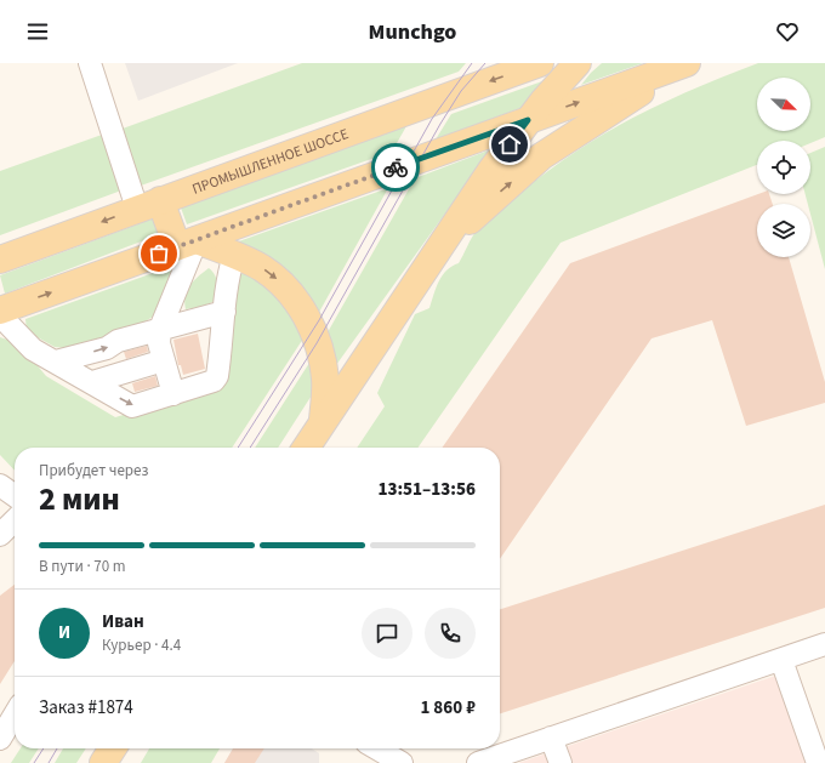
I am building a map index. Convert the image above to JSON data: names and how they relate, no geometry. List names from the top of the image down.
{
  "streets": {
    "main road": ["ПРОМЫШЛЕННОЕ ШОССЕ"]
  },
  "north": "bottom right",
  "page": {
    "header": "Munchgo",
    "heading": ["2 мин", "Прибудет через", "13:51–13:56"],
    "panel": [
      "Иван",
      "Курьер · 4.4",
      "Заказ #1874",
      "1 860 ₽"
    ],
    "bar": "В пути · 70 m",
    "round": "И"
  }
}
